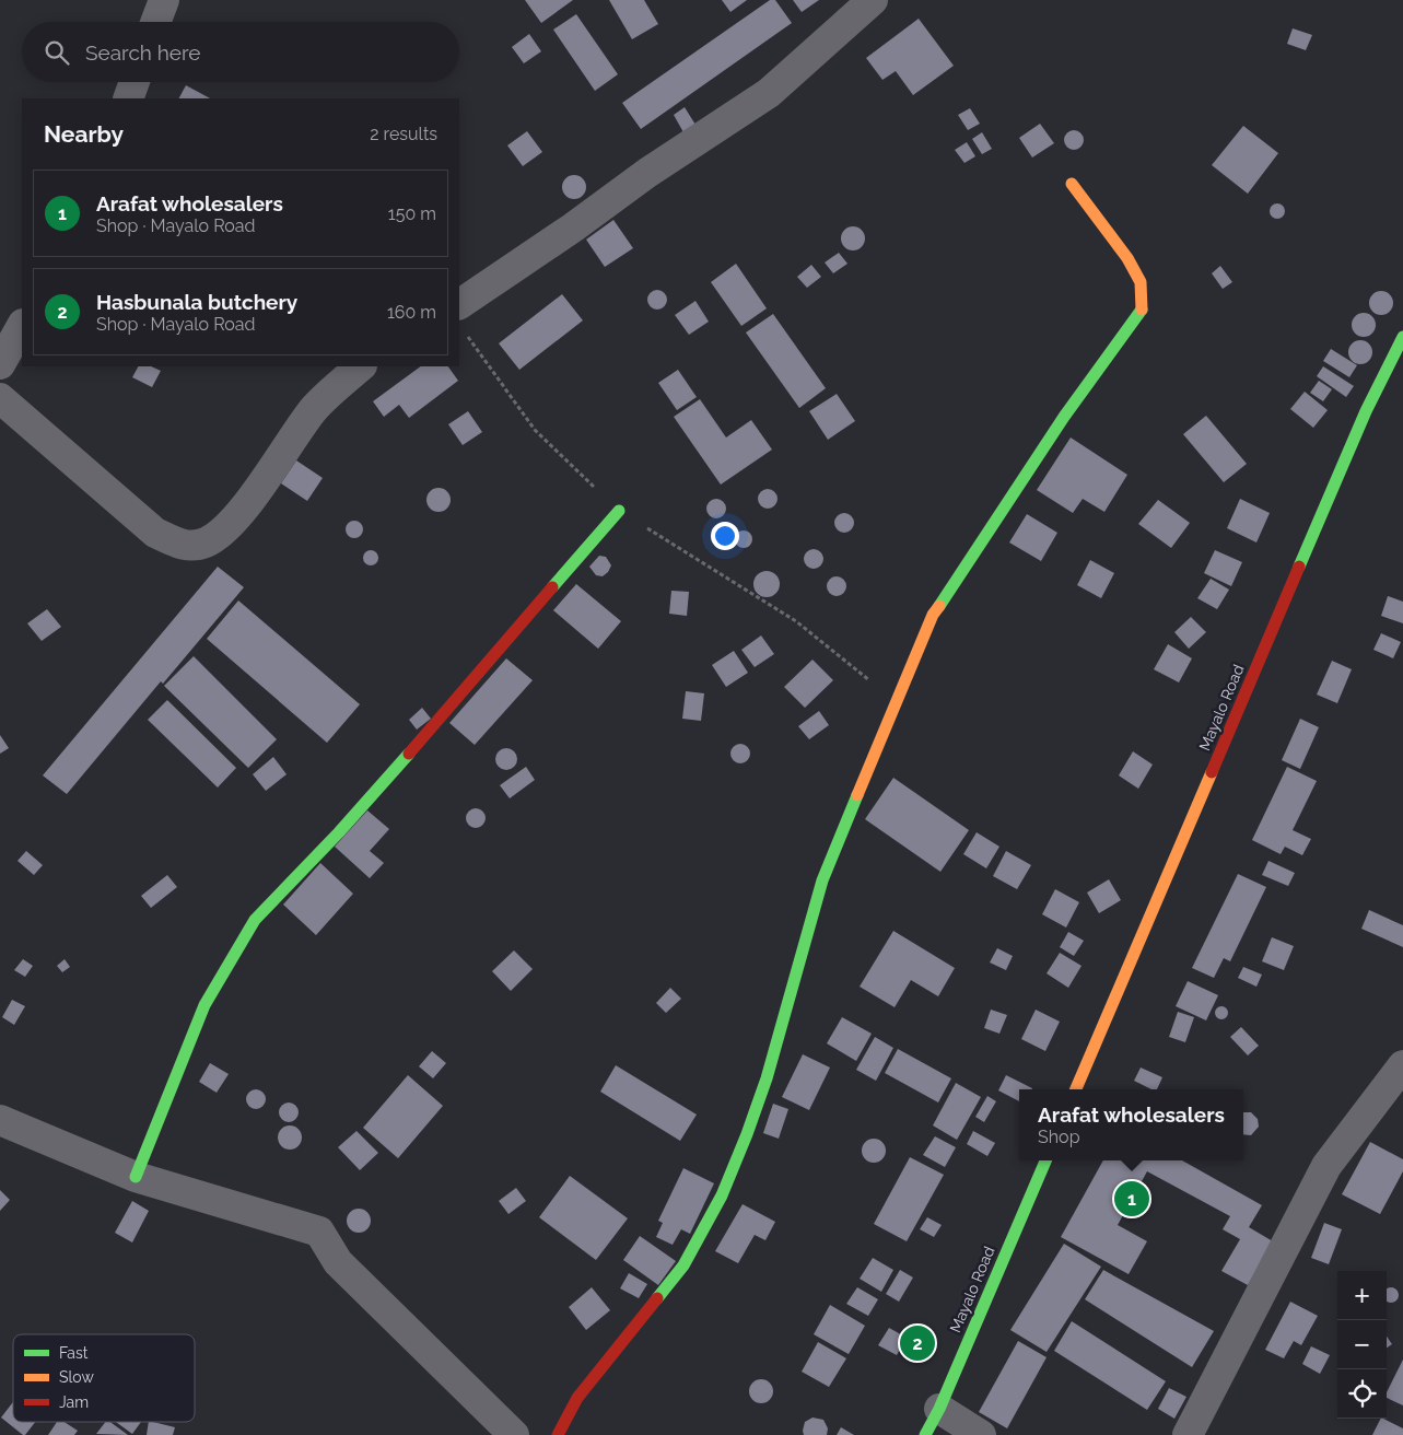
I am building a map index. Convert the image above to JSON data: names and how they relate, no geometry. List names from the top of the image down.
{
  "streets": {
    "street": ["Mayalo Road"]
  },
  "legend": ["Fast", "Slow", "Jam"],
  "page": {
    "search": "Search here",
    "heading": ["Nearby", "2 results"],
    "list": [
      {
        "mark": "1",
        "name": "Arafat wholesalers",
        "note": "Shop · Mayalo Road",
        "value": "150 m"
      },
      {
        "mark": "2",
        "name": "Hasbunala butchery",
        "note": "Shop · Mayalo Road",
        "value": "160 m"
      }
    ],
    "popup": ["Arafat wholesalers", "Shop"],
    "pins": ["1", "2"],
    "map_buttons": ["+", "−"]
  }
}
